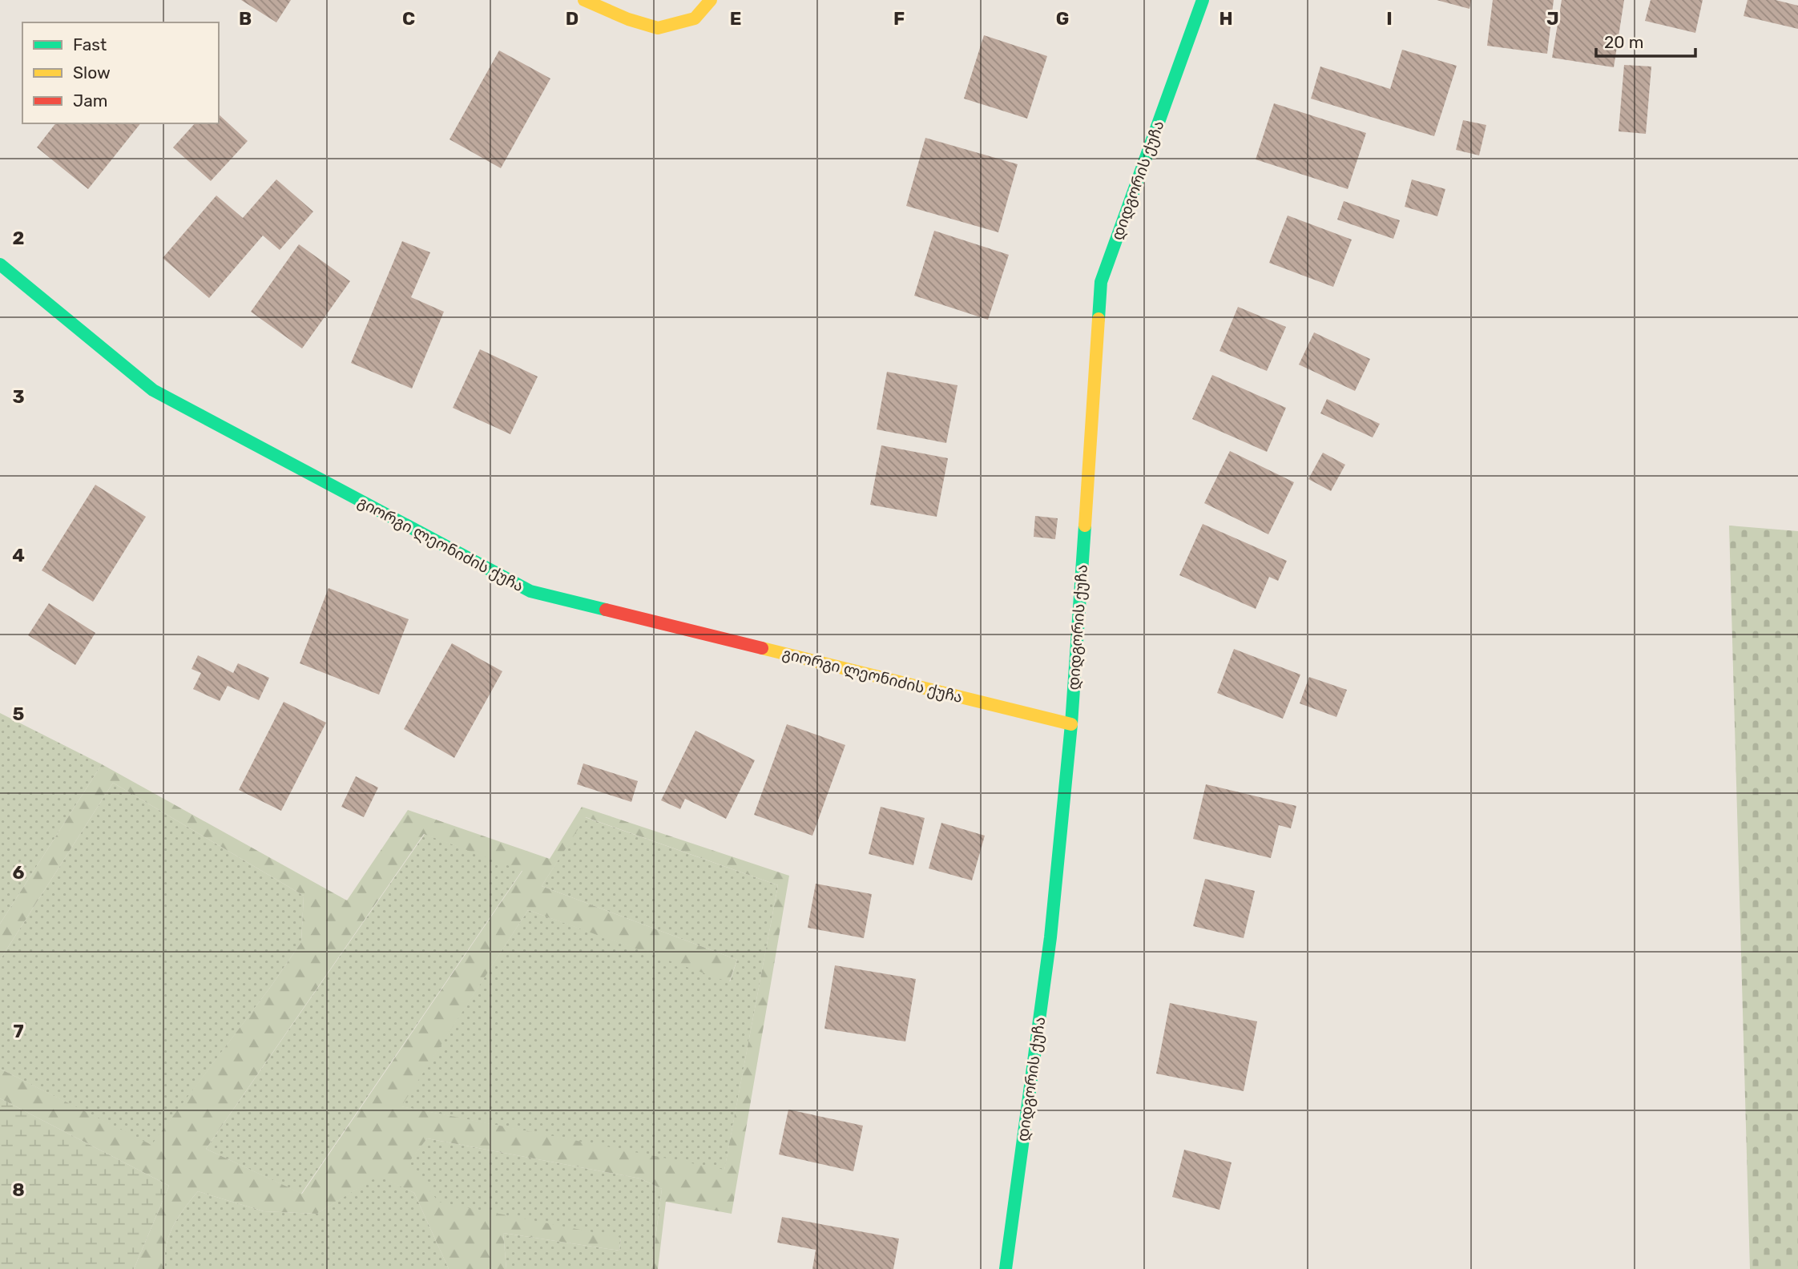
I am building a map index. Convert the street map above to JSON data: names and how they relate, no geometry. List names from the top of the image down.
{
  "streets": {
    "street": ["დიდგორის ქუჩა", "გიორგი ლეონიძის ქუჩა"]
  },
  "crossings": [
    ["დიდგორის ქუჩა", "გიორგი ლეონიძის ქუჩა"]
  ],
  "legend": ["Fast", "Slow", "Jam"],
  "scale_bar": "20 m",
  "grid": {
    "columns": [
      "B",
      "C",
      "D",
      "E",
      "F",
      "G",
      "H",
      "I",
      "J"
    ],
    "rows": [
      "2",
      "3",
      "4",
      "5",
      "6",
      "7",
      "8"
    ]
  }
}
